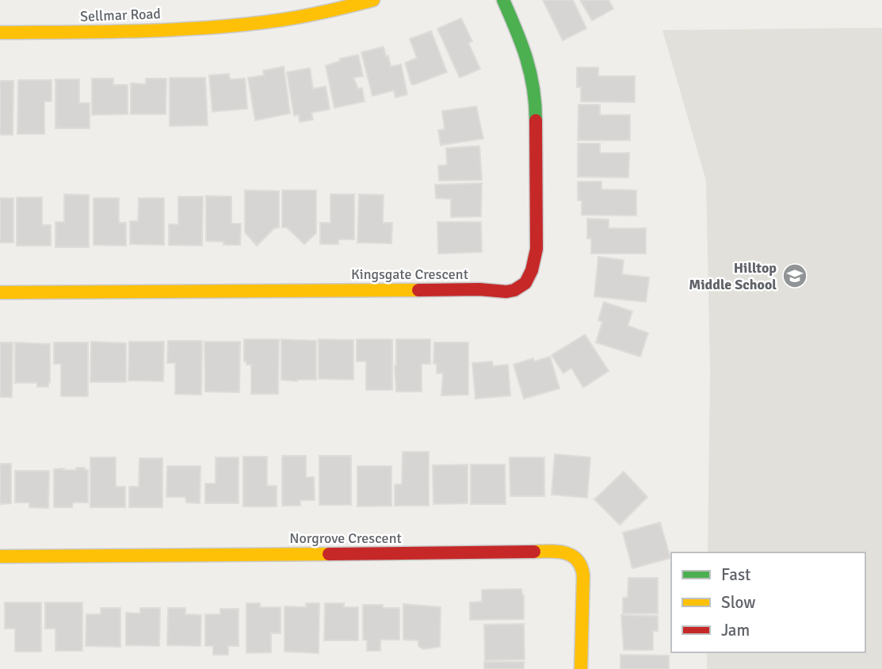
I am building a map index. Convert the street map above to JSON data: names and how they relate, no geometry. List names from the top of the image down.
{
  "streets": {
    "street": ["Sellmar Road", "Kingsgate Crescent", "Norgrove Crescent"]
  },
  "places": {
    "school or university": ["Hilltop Middle School"]
  },
  "legend": ["Fast", "Slow", "Jam"]
}
